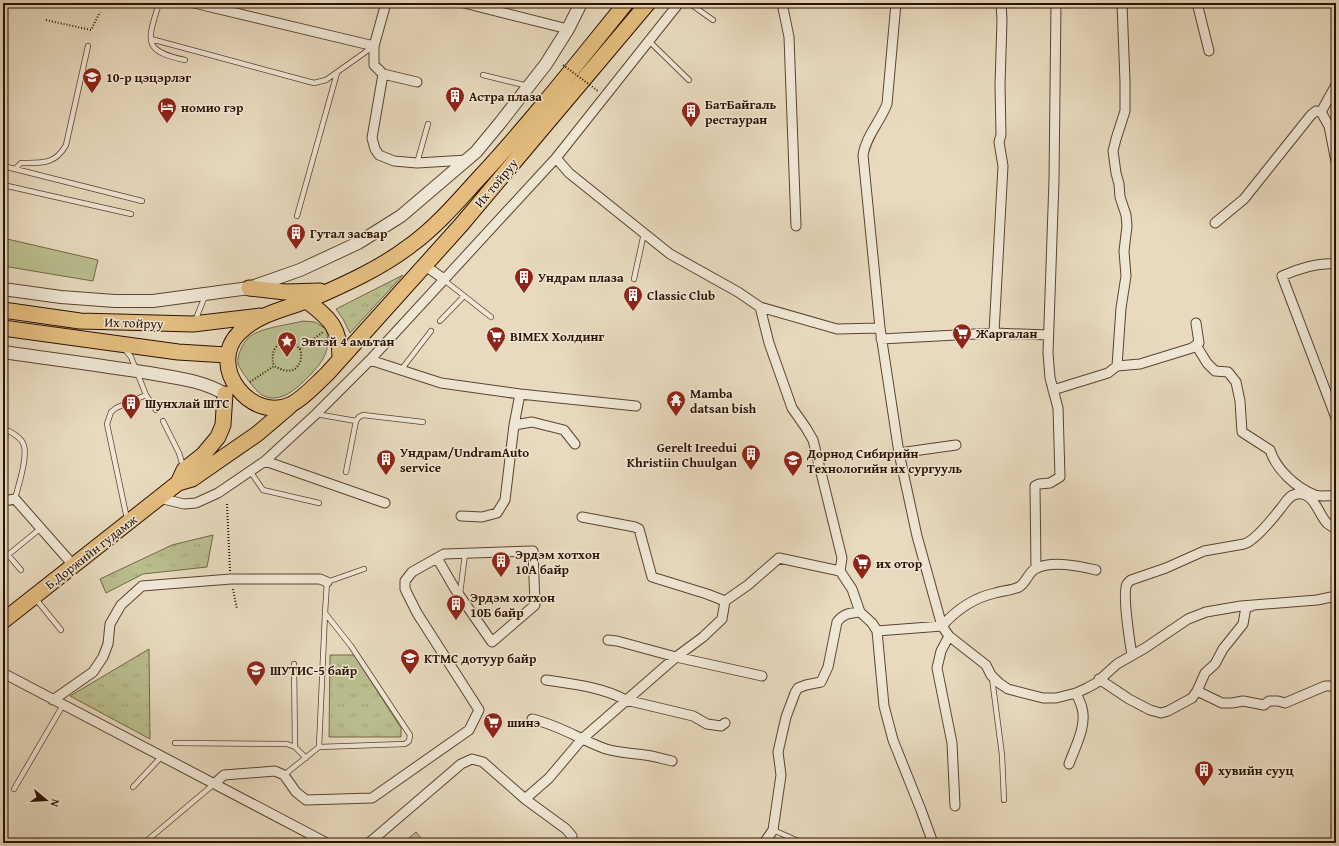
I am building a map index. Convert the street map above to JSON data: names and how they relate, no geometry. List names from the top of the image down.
{
  "streets": {
    "main road": ["Их тойруу", "Б.Доржийн гудамж"]
  },
  "crossings": [
    ["Их тойруу", "Б.Доржийн гудамж"]
  ],
  "places": {
    "school or university": [
      "10-р цэцэрлэг",
      "Дорнод Сибирийн Технологийн их сургууль",
      "KTMC дотуур байр",
      "ШУТИС-5 байр"
    ],
    "building": [
      "Астра плаза",
      "БатБайгаль рестауран",
      "Гутал засвар",
      "Ундрам плаза",
      "Classic Club",
      "Шунхлай ШТС",
      "Gerelt Ireedui Khristiin Chuulgan",
      "Ундрам/UndramAuto service",
      "Эрдэм хотхон 10А байр",
      "Эрдэм хотхон 10Б байр",
      "хувийн сууц"
    ],
    "hotel": ["номио гэр"],
    "supermarket": [
      "Жаргалан",
      "BIMEX Холдинг",
      "их отор",
      "шинэ"
    ],
    "place": ["Эвтэй 4 амьтан"],
    "temple": ["Mamba datsan bish"]
  },
  "north": "right"
}
